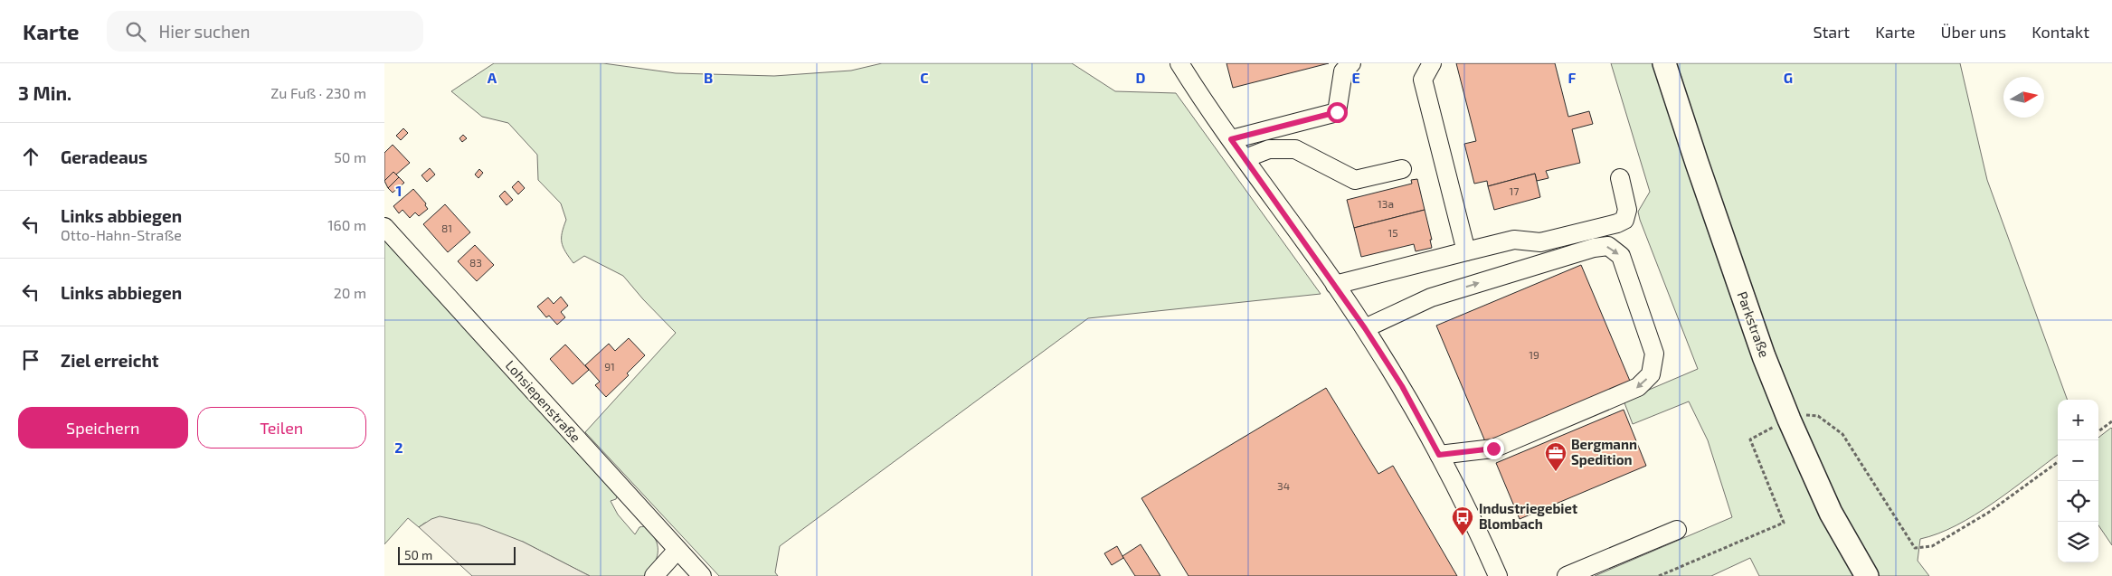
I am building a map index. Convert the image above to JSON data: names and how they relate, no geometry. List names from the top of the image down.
{
  "streets": {
    "main road": ["Parkstraße"],
    "street": ["Lohsiepenstraße"]
  },
  "places": {
    "office": ["Bergmann Spedition"],
    "bus stop": ["Industriegebiet Blombach"]
  },
  "house_numbers": [
    "17",
    "13a",
    "81",
    "15",
    "83",
    "19",
    "91",
    "34"
  ],
  "scale_bar": "50 m",
  "north": "right",
  "page": {
    "header": "Karte",
    "search": "Hier suchen",
    "nav": [
      "Start",
      "Karte",
      "Über uns",
      "Kontakt"
    ],
    "heading": ["3 Min.", "Zu Fuß · 230 m"],
    "list": [
      ["Geradeaus", "50 m"],
      ["Links abbiegen", "Otto-Hahn-Straße", "160 m"],
      ["Links abbiegen", "20 m"],
      "Ziel erreicht"
    ],
    "buttons": ["Speichern", "Teilen"],
    "map_buttons": ["+", "−"],
    "scale": "50 m"
  },
  "grid": {
    "columns": [
      "A",
      "B",
      "C",
      "D",
      "E",
      "F",
      "G"
    ],
    "rows": ["1", "2"]
  }
}
